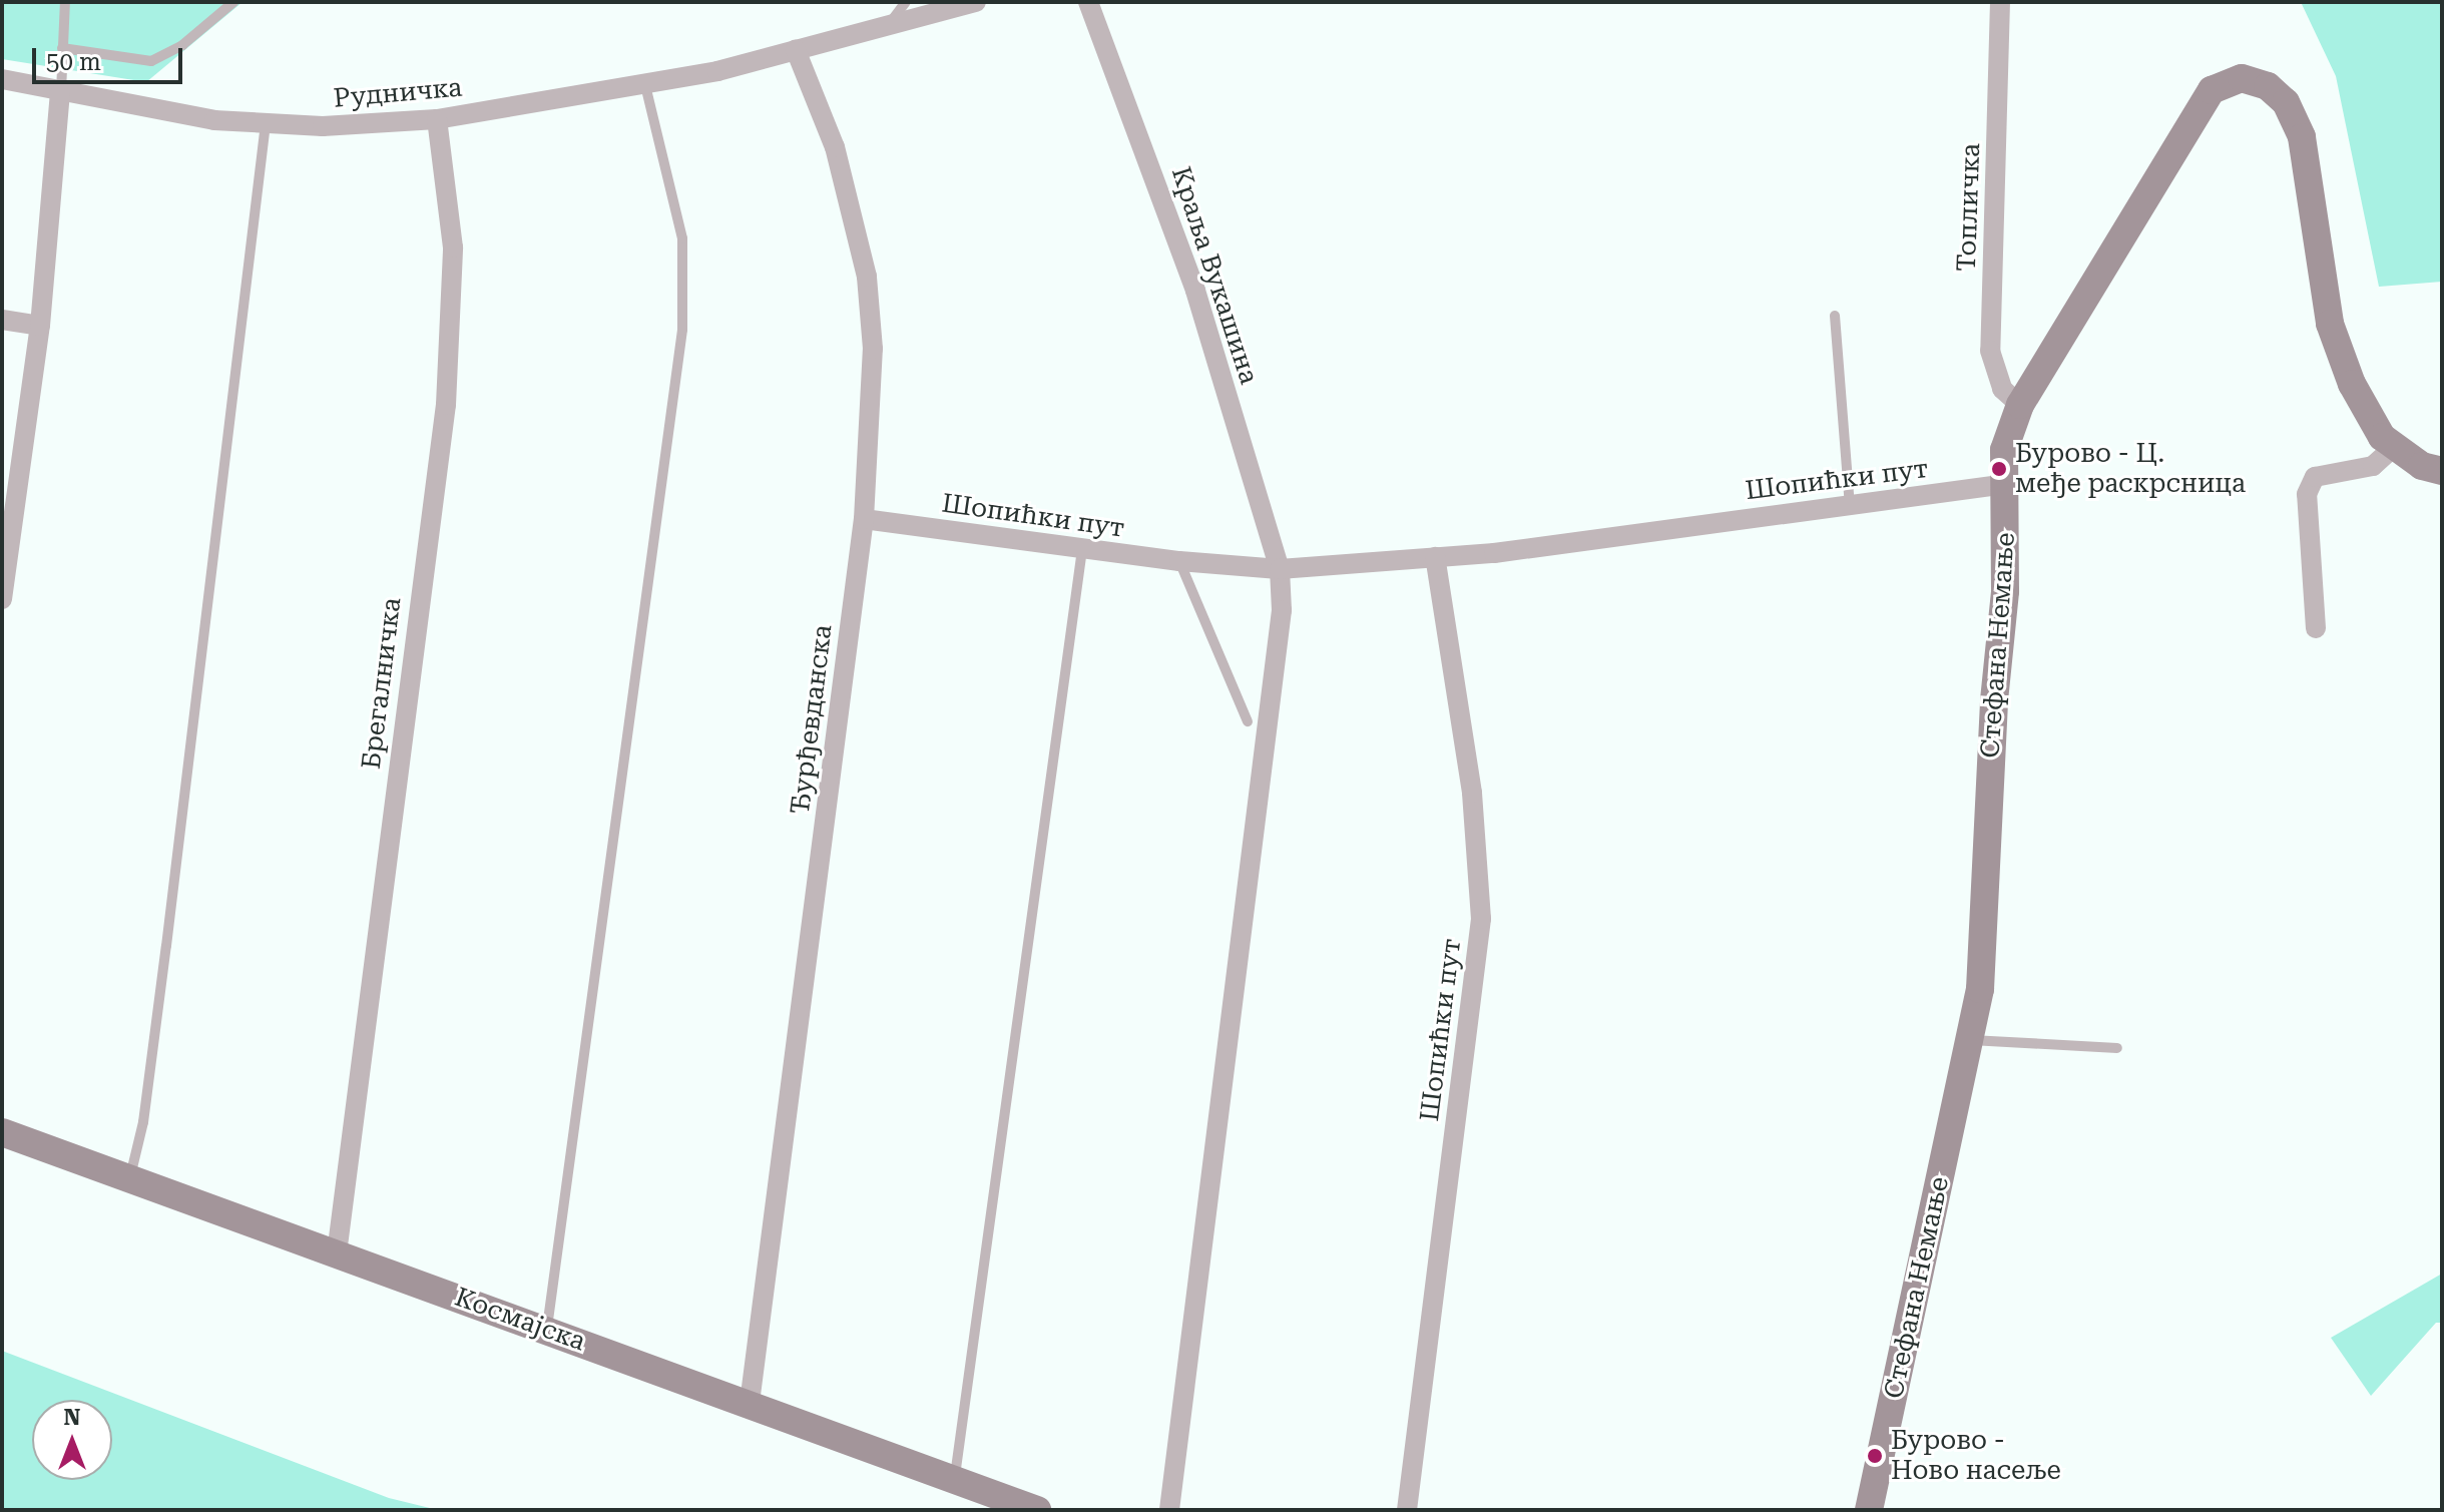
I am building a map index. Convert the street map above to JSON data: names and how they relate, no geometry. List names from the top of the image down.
{
  "streets": {
    "street": [
      "Рудничка",
      "Топличка",
      "Краља Вукашина",
      "Шопићки пут",
      "Стефана Немање",
      "Брегалничка",
      "Ђурђевданска",
      "Космајска"
    ]
  },
  "crossings": [
    ["Рудничка", "Брегалничка"],
    ["Рудничка", "Ђурђевданска"],
    ["Топличка", "Стефана Немање"],
    ["Краља Вукашина", "Шопићки пут"],
    ["Шопићки пут", "Стефана Немање"],
    ["Шопићки пут", "Ђурђевданска"],
    ["Брегалничка", "Космајска"],
    ["Ђурђевданска", "Космајска"]
  ],
  "places": ["Бурово - Ц. међе раскрсница", "Бурово - Ново насеље"],
  "scale_bar": "50 m",
  "north": "top"
}
